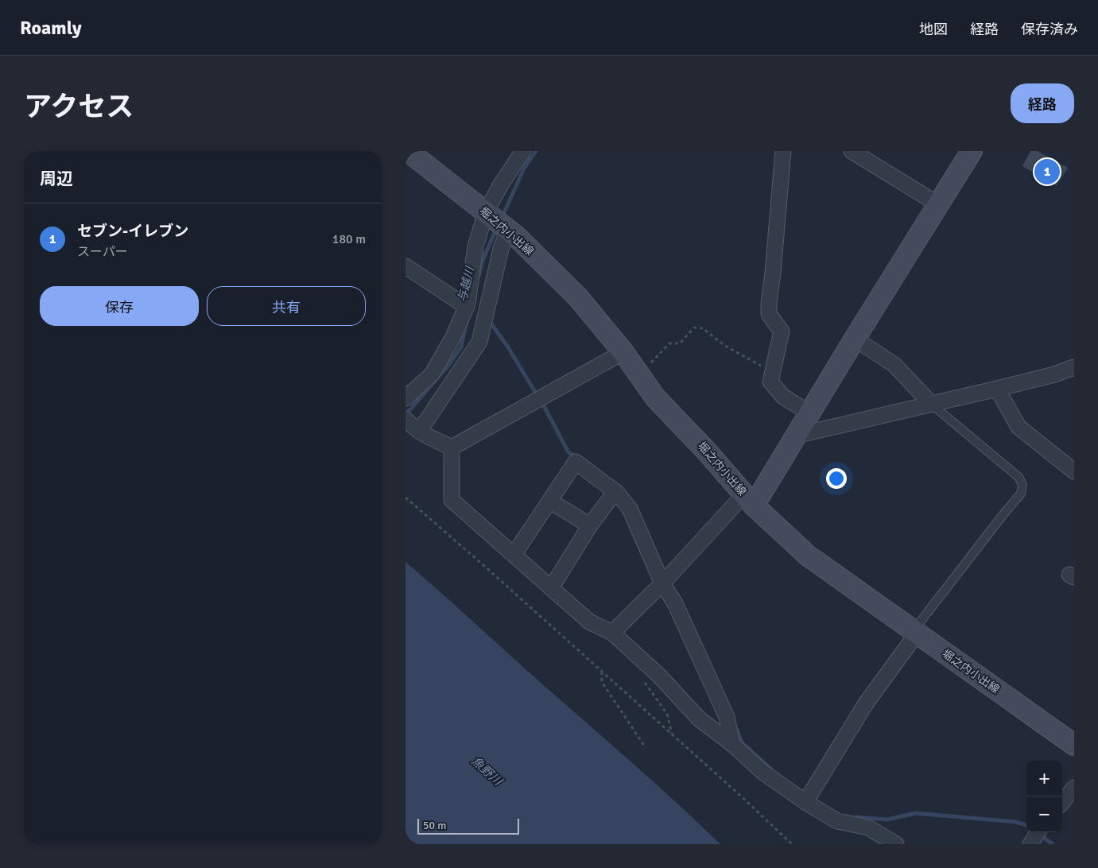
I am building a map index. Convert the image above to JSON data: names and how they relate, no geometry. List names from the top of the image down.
{
  "streets": {
    "main road": ["堀之内小出線"]
  },
  "water": ["与越川", "魚野川"],
  "scale_bar": "50 m",
  "page": {
    "header": "Roamly",
    "nav": ["地図", "経路", "保存済み"],
    "title": "アクセス",
    "buttons": [
      "経路",
      ["保存", "共有"]
    ],
    "heading": "周辺",
    "pins": "1",
    "list": [
      {
        "mark": "1",
        "name": "セブン-イレブン",
        "note": "スーパー",
        "value": "180 m"
      }
    ],
    "map_buttons": ["+", "−"],
    "scale": "50 m"
  }
}
